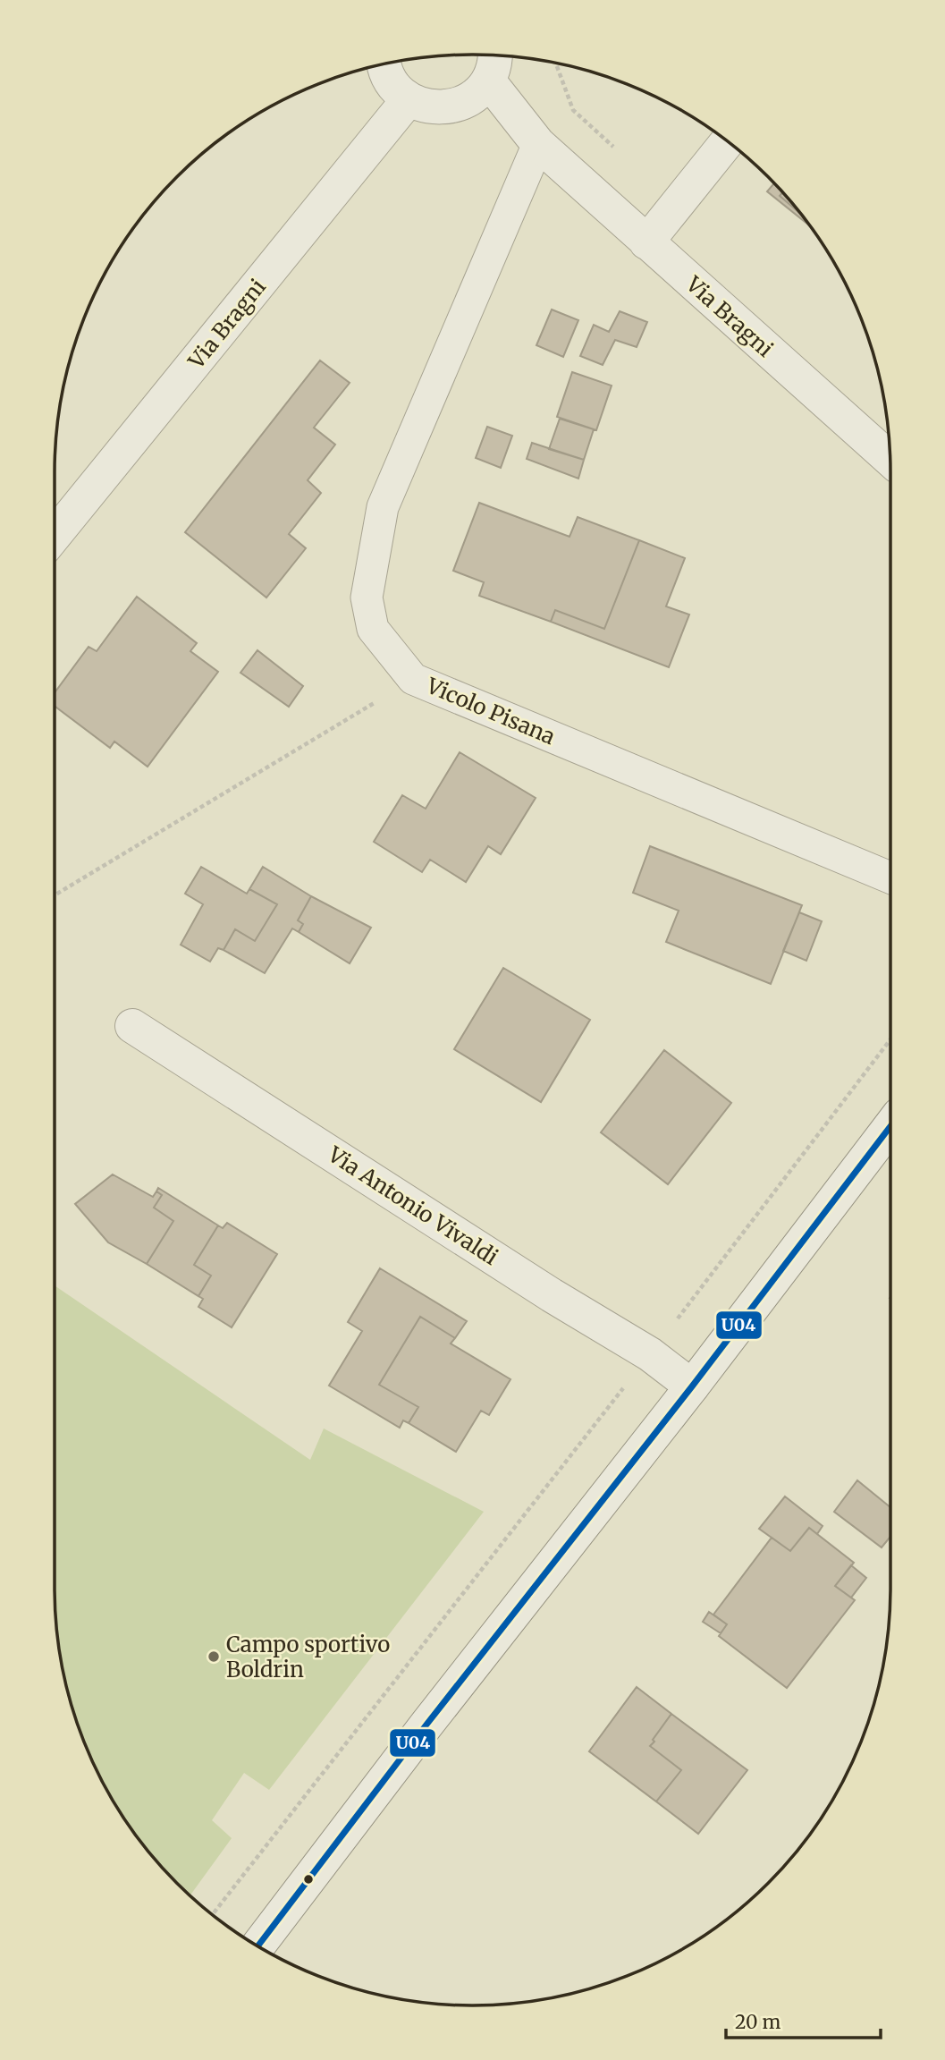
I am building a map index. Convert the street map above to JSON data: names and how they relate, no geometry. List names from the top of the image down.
{
  "streets": {
    "street": ["Via Bragni", "Via Antonio Vivaldi"],
    "lane": ["Vicolo Pisana"]
  },
  "crossings": [
    ["Via Bragni", "Vicolo Pisana"]
  ],
  "places": ["Campo sportivo Boldrin"],
  "lines": ["transit line U04"],
  "scale_bar": "20 m"
}
